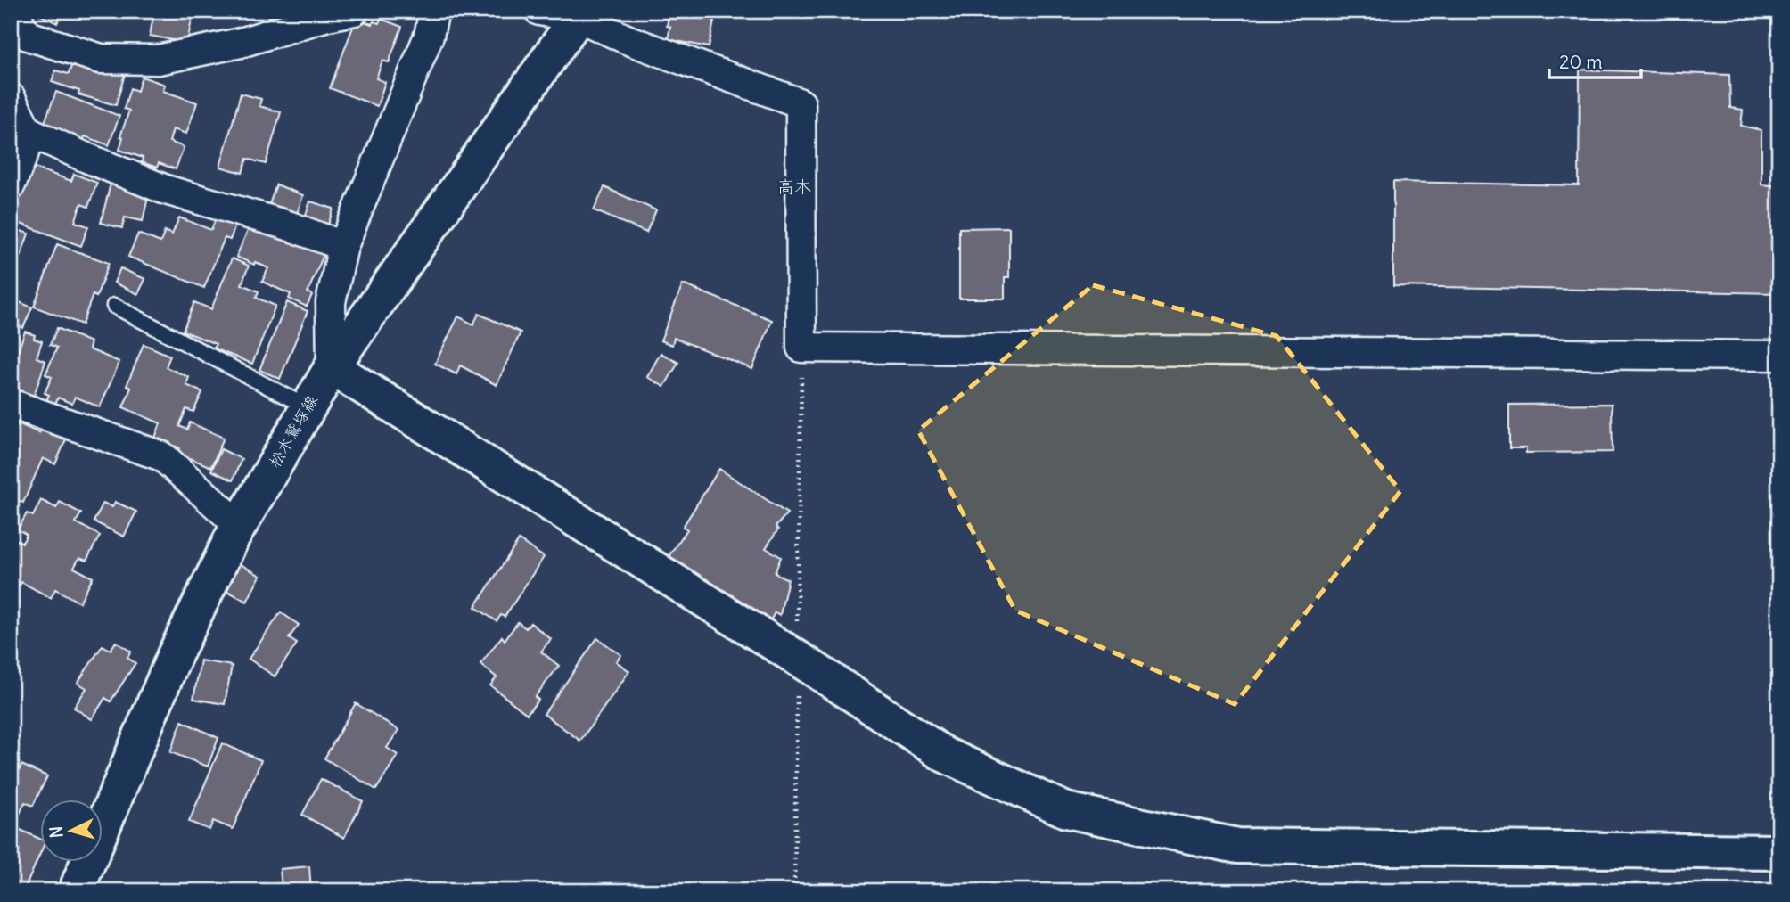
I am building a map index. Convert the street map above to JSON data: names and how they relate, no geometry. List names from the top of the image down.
{
  "streets": {
    "street": ["松木鷲塚線"]
  },
  "districts": ["高木"],
  "scale_bar": "20 m",
  "north": "left"
}
